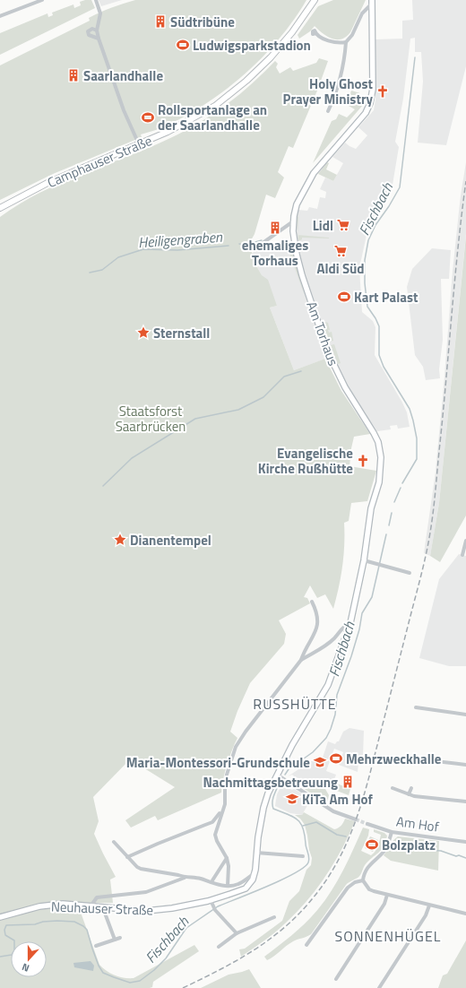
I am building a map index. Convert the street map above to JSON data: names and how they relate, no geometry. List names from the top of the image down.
{
  "streets": {
    "main road": ["Camphauser Straße", "Am Torhaus", "Neuhauser Straße"],
    "street": ["Am Hof"]
  },
  "crossings": [
    ["Am Torhaus", "Neuhauser Straße"]
  ],
  "districts": ["RUSSHÜTTE", "SONNENHÜGEL"],
  "water": ["Fischbach", "Heiligengraben"],
  "parks": ["Staatsforst Saarbrücken"],
  "places": {
    "building": [
      "Südtribüne",
      "Saarlandhalle",
      "ehemaliges Torhaus",
      "Nachmittagsbetreuung"
    ],
    "sports": [
      "Ludwigsparkstadion",
      "Rollsportanlage an der Saarlandhalle",
      "Kart Palast",
      "Mehrzweckhalle",
      "Bolzplatz"
    ],
    "church": ["Holy Ghost Prayer Ministry", "Evangelische Kirche Rußhütte"],
    "supermarket": ["Lidl", "Aldi Süd"],
    "place": ["Sternstall", "Dianentempel"],
    "school or university": ["Maria-Montessori-Grundschule", "KiTa Am Hof"]
  },
  "north": "bottom"
}
